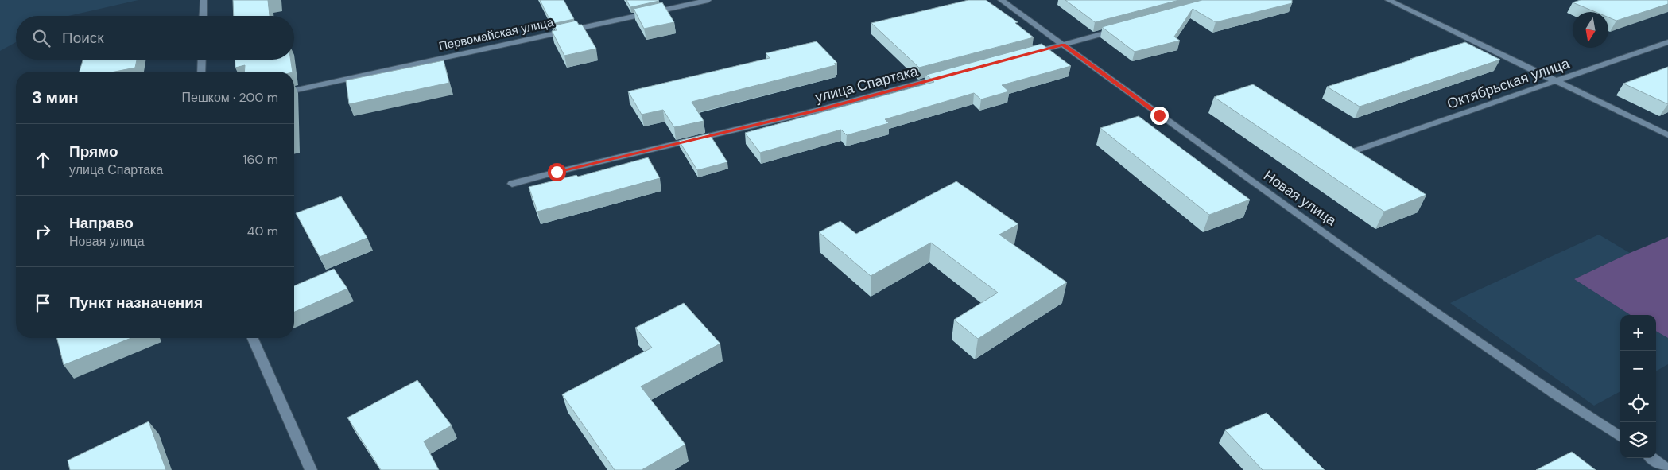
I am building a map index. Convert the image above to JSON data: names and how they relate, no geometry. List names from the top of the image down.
{
  "streets": {
    "street": [
      "Первомайская улица",
      "Октябрьская улица",
      "улица Спартака",
      "Новая улица"
    ]
  },
  "north": "bottom",
  "page": {
    "search": "Поиск",
    "heading": ["3 мин", "Пешком · 200 m"],
    "list": [
      ["Прямо", "улица Спартака", "160 m"],
      ["Направо", "Новая улица", "40 m"],
      "Пункт назначения"
    ],
    "map_buttons": ["+", "−"]
  }
}
